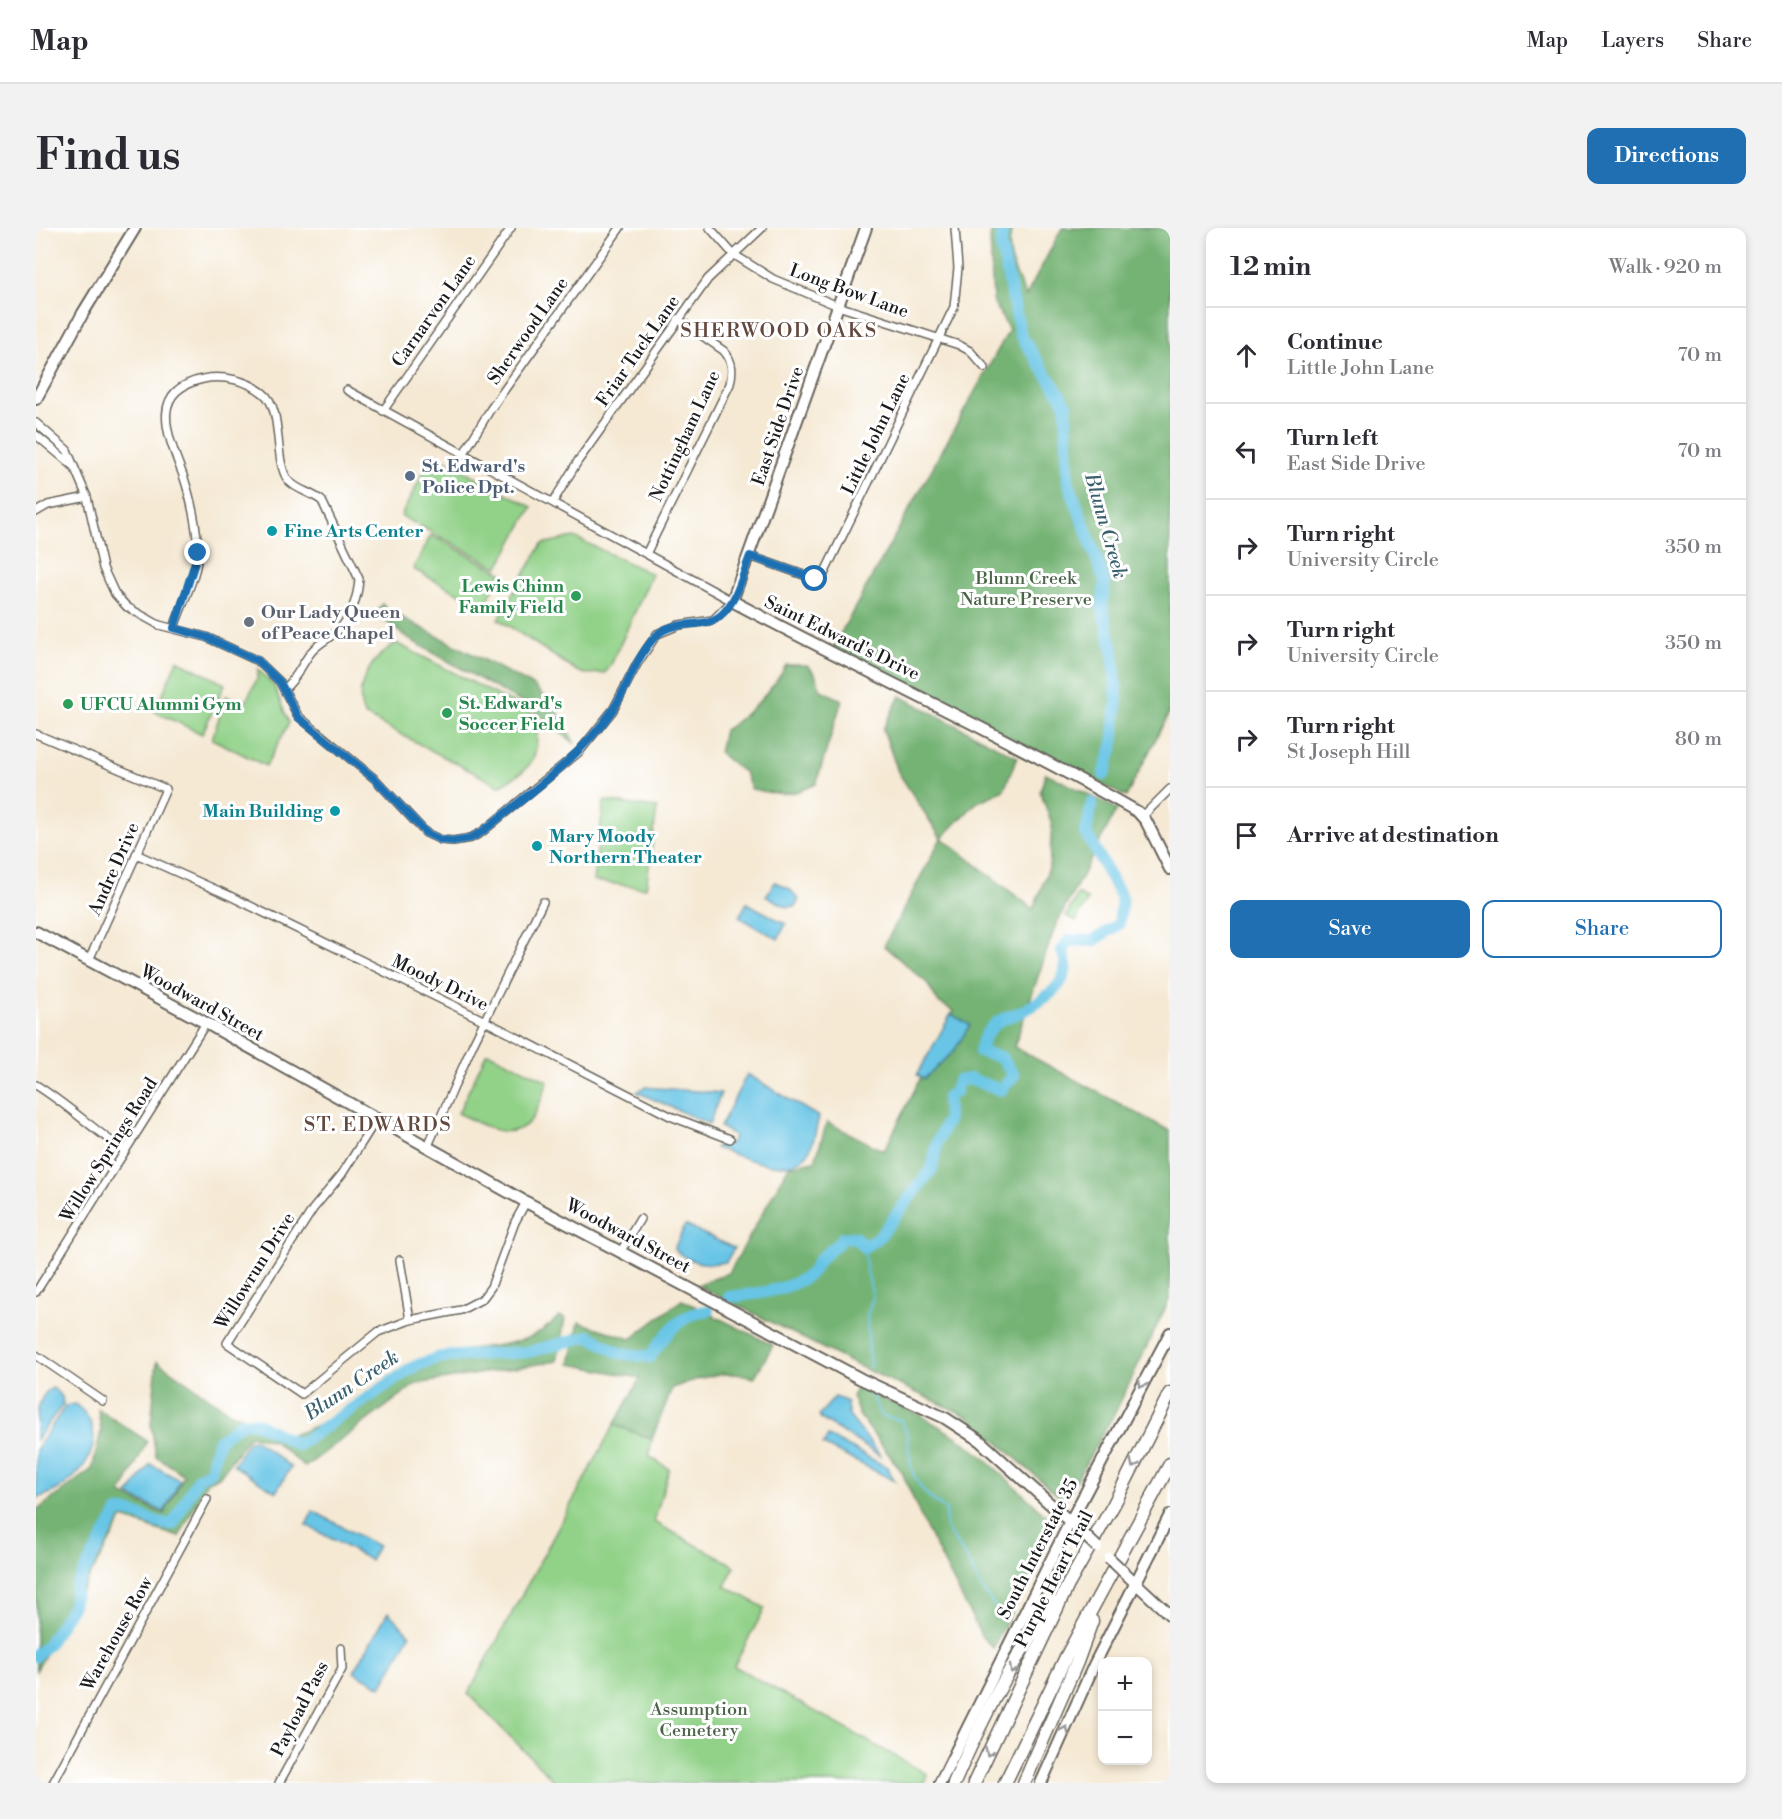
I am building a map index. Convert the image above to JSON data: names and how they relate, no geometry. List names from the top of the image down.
{
  "streets": {
    "highway": ["Purple Heart Trail"],
    "street": [
      "Long Bow Lane",
      "Carnarvon Lane",
      "Sherwood Lane",
      "Friar Tuck Lane",
      "East Side Drive",
      "Little John Lane",
      "Nottingham Lane",
      "Saint Edward's Drive",
      "Andre Drive",
      "Moody Drive",
      "Woodward Street",
      "Willow Springs Road",
      "Willowrun Drive",
      "South Interstate 35",
      "Warehouse Row",
      "Payload Pass"
    ]
  },
  "crossings": [
    ["Long Bow Lane", "Friar Tuck Lane"],
    ["Long Bow Lane", "East Side Drive"],
    ["Long Bow Lane", "Little John Lane"],
    ["Carnarvon Lane", "Saint Edward's Drive"],
    ["Sherwood Lane", "Saint Edward's Drive"],
    ["Friar Tuck Lane", "Nottingham Lane"],
    ["Friar Tuck Lane", "Saint Edward's Drive"],
    ["East Side Drive", "Little John Lane"],
    ["East Side Drive", "Saint Edward's Drive"],
    ["Nottingham Lane", "Saint Edward's Drive"],
    ["Andre Drive", "Moody Drive"],
    ["Andre Drive", "Woodward Street"],
    ["Woodward Street", "Willow Springs Road"],
    ["Woodward Street", "Willowrun Drive"],
    ["Woodward Street", "South Interstate 35"]
  ],
  "one_way": ["South Interstate 35"],
  "districts": ["SHERWOOD OAKS", "ST. EDWARDS"],
  "water": ["Blunn Creek"],
  "parks": ["Blunn Creek Nature Preserve", "Assumption Cemetery"],
  "places": [
    "St. Edward's Police Dpt.",
    "Fine Arts Center",
    "Lewis Chinn Family Field",
    "Our Lady Queen of Peace Chapel",
    "UFCU Alumni Gym",
    "St. Edward's Soccer Field",
    "Main Building",
    "Mary Moody Northern Theater"
  ],
  "page": {
    "header": "Map",
    "nav": ["Map", "Layers", "Share"],
    "buttons": [
      "Directions",
      ["Save", "Share"]
    ],
    "title": "Find us",
    "heading": ["12 min", "Walk · 920 m"],
    "list": [
      ["Continue", "Little John Lane", "70 m"],
      ["Turn left", "East Side Drive", "70 m"],
      ["Turn right", "University Circle", "350 m"],
      ["Turn right", "University Circle", "350 m"],
      ["Turn right", "St Joseph Hill", "80 m"],
      "Arrive at destination"
    ],
    "map_buttons": ["+", "−"]
  }
}
